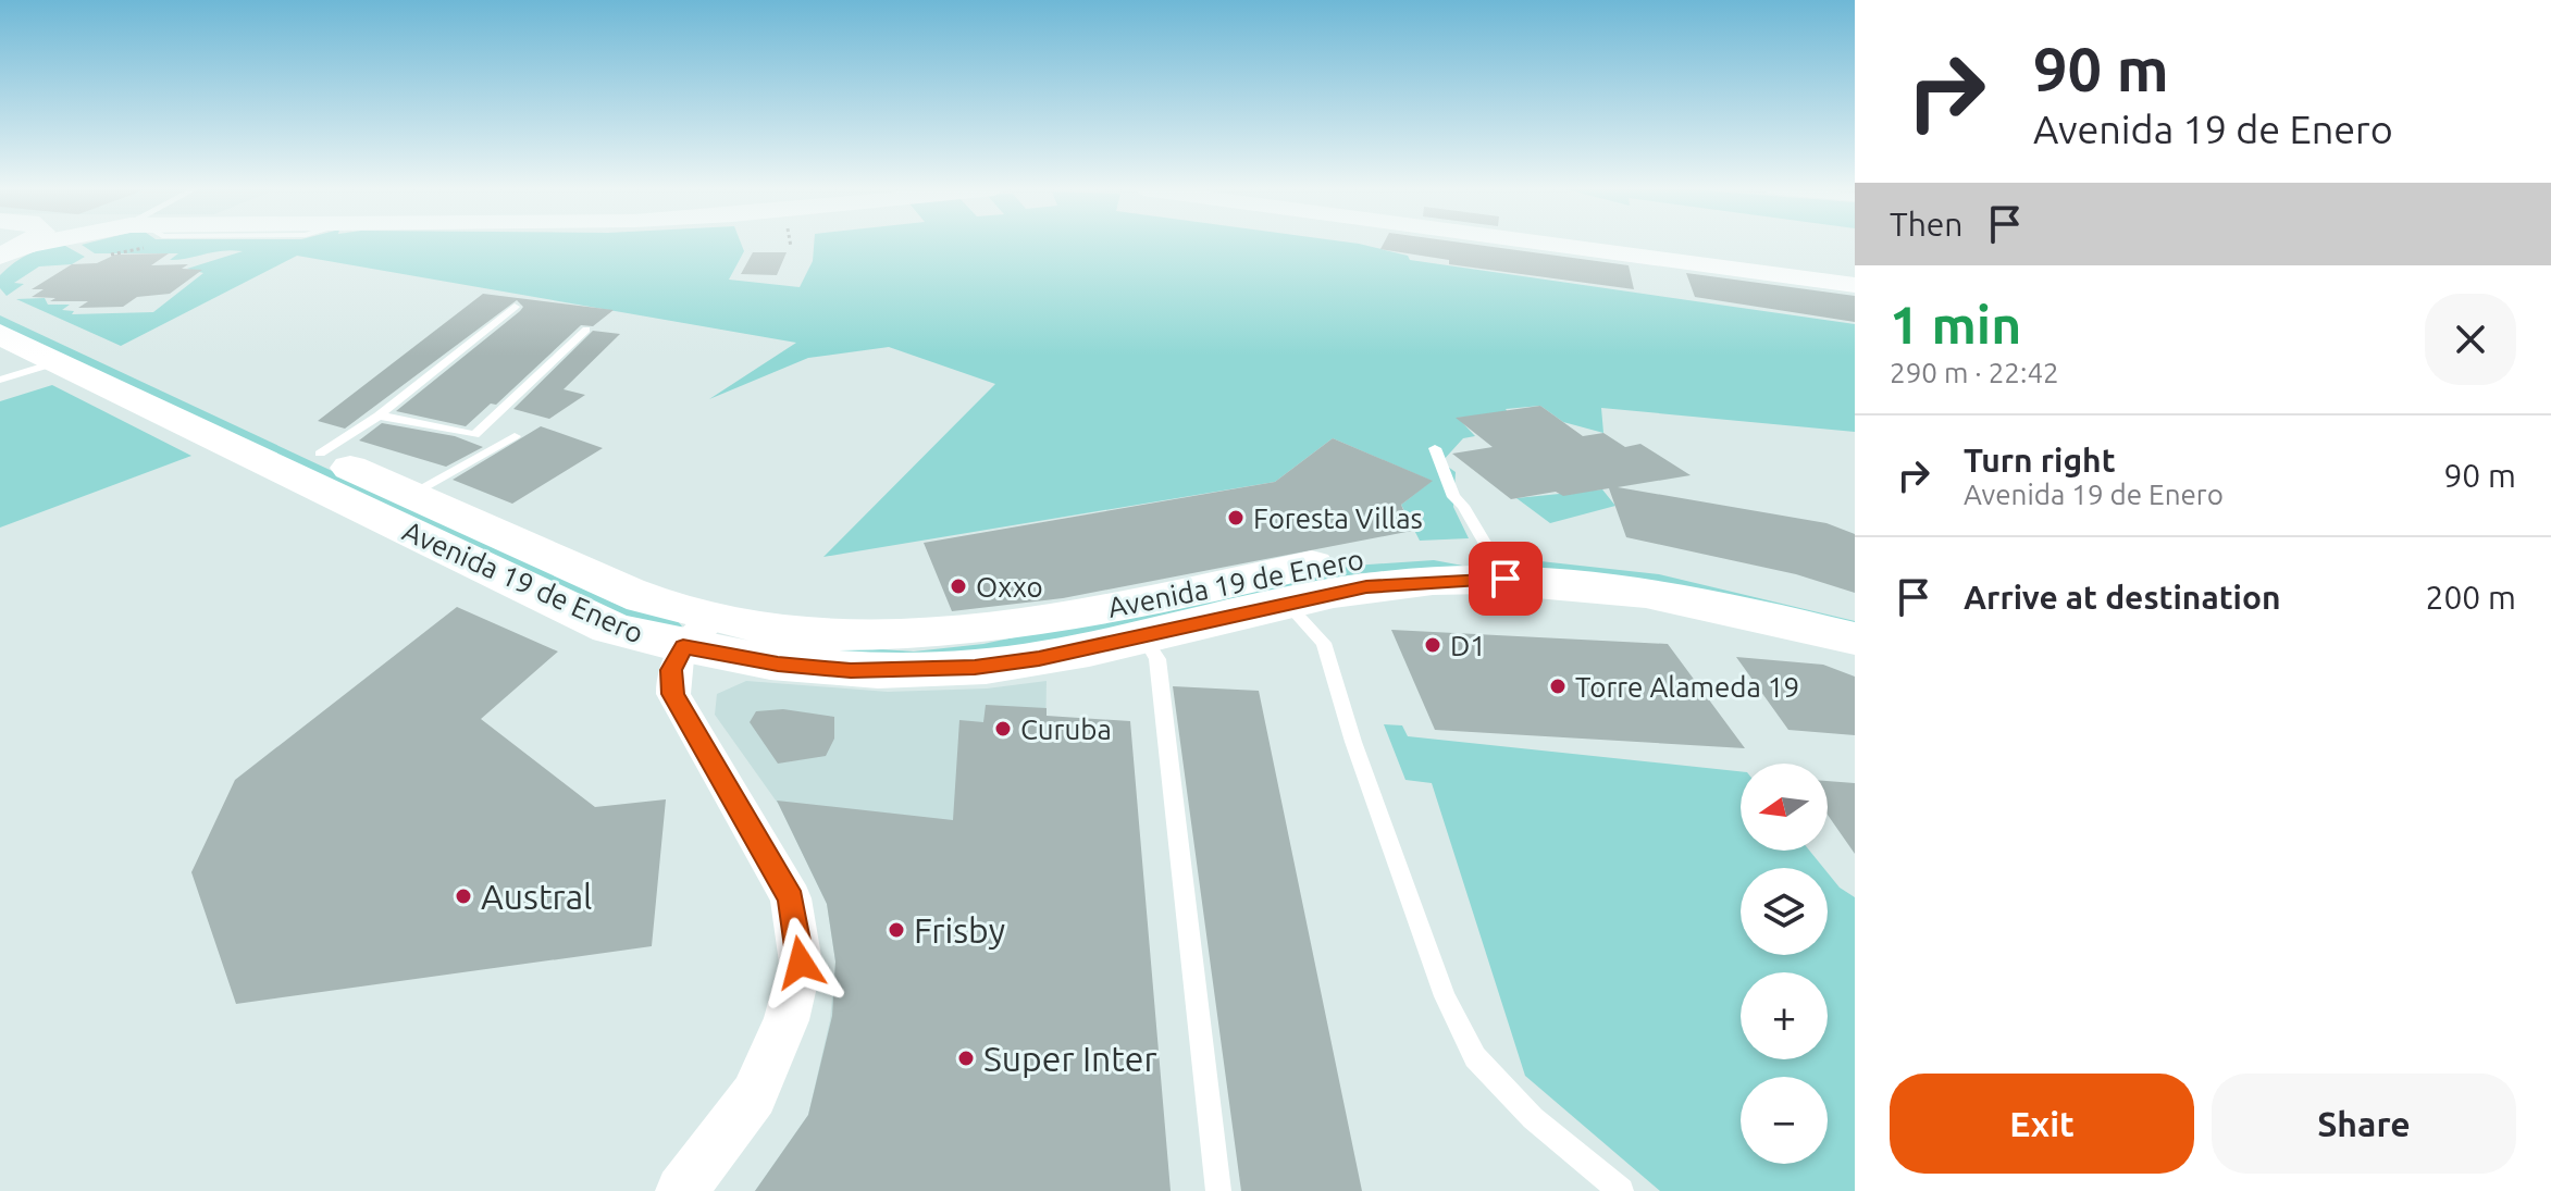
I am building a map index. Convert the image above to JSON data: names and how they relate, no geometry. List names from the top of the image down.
{
  "streets": {
    "main road": ["Avenida 19 de Enero"]
  },
  "places": [
    "Foresta Villas",
    "Oxxo",
    "D1",
    "Torre Alameda 19",
    "Curuba",
    "Austral",
    "Frisby",
    "Super Inter"
  ],
  "north": "left",
  "page": {
    "turn": ["90 m", "Avenida 19 de Enero"],
    "then": "Then",
    "heading": ["1 min", "290 m · 22:42"],
    "list": [
      {
        "name": "Turn right",
        "note": "Avenida 19 de Enero",
        "value": "90 m"
      },
      {
        "name": "Arrive at destination",
        "value": "200 m"
      }
    ],
    "map_buttons": ["+", "−"],
    "buttons": ["Exit", "Share"]
  }
}
